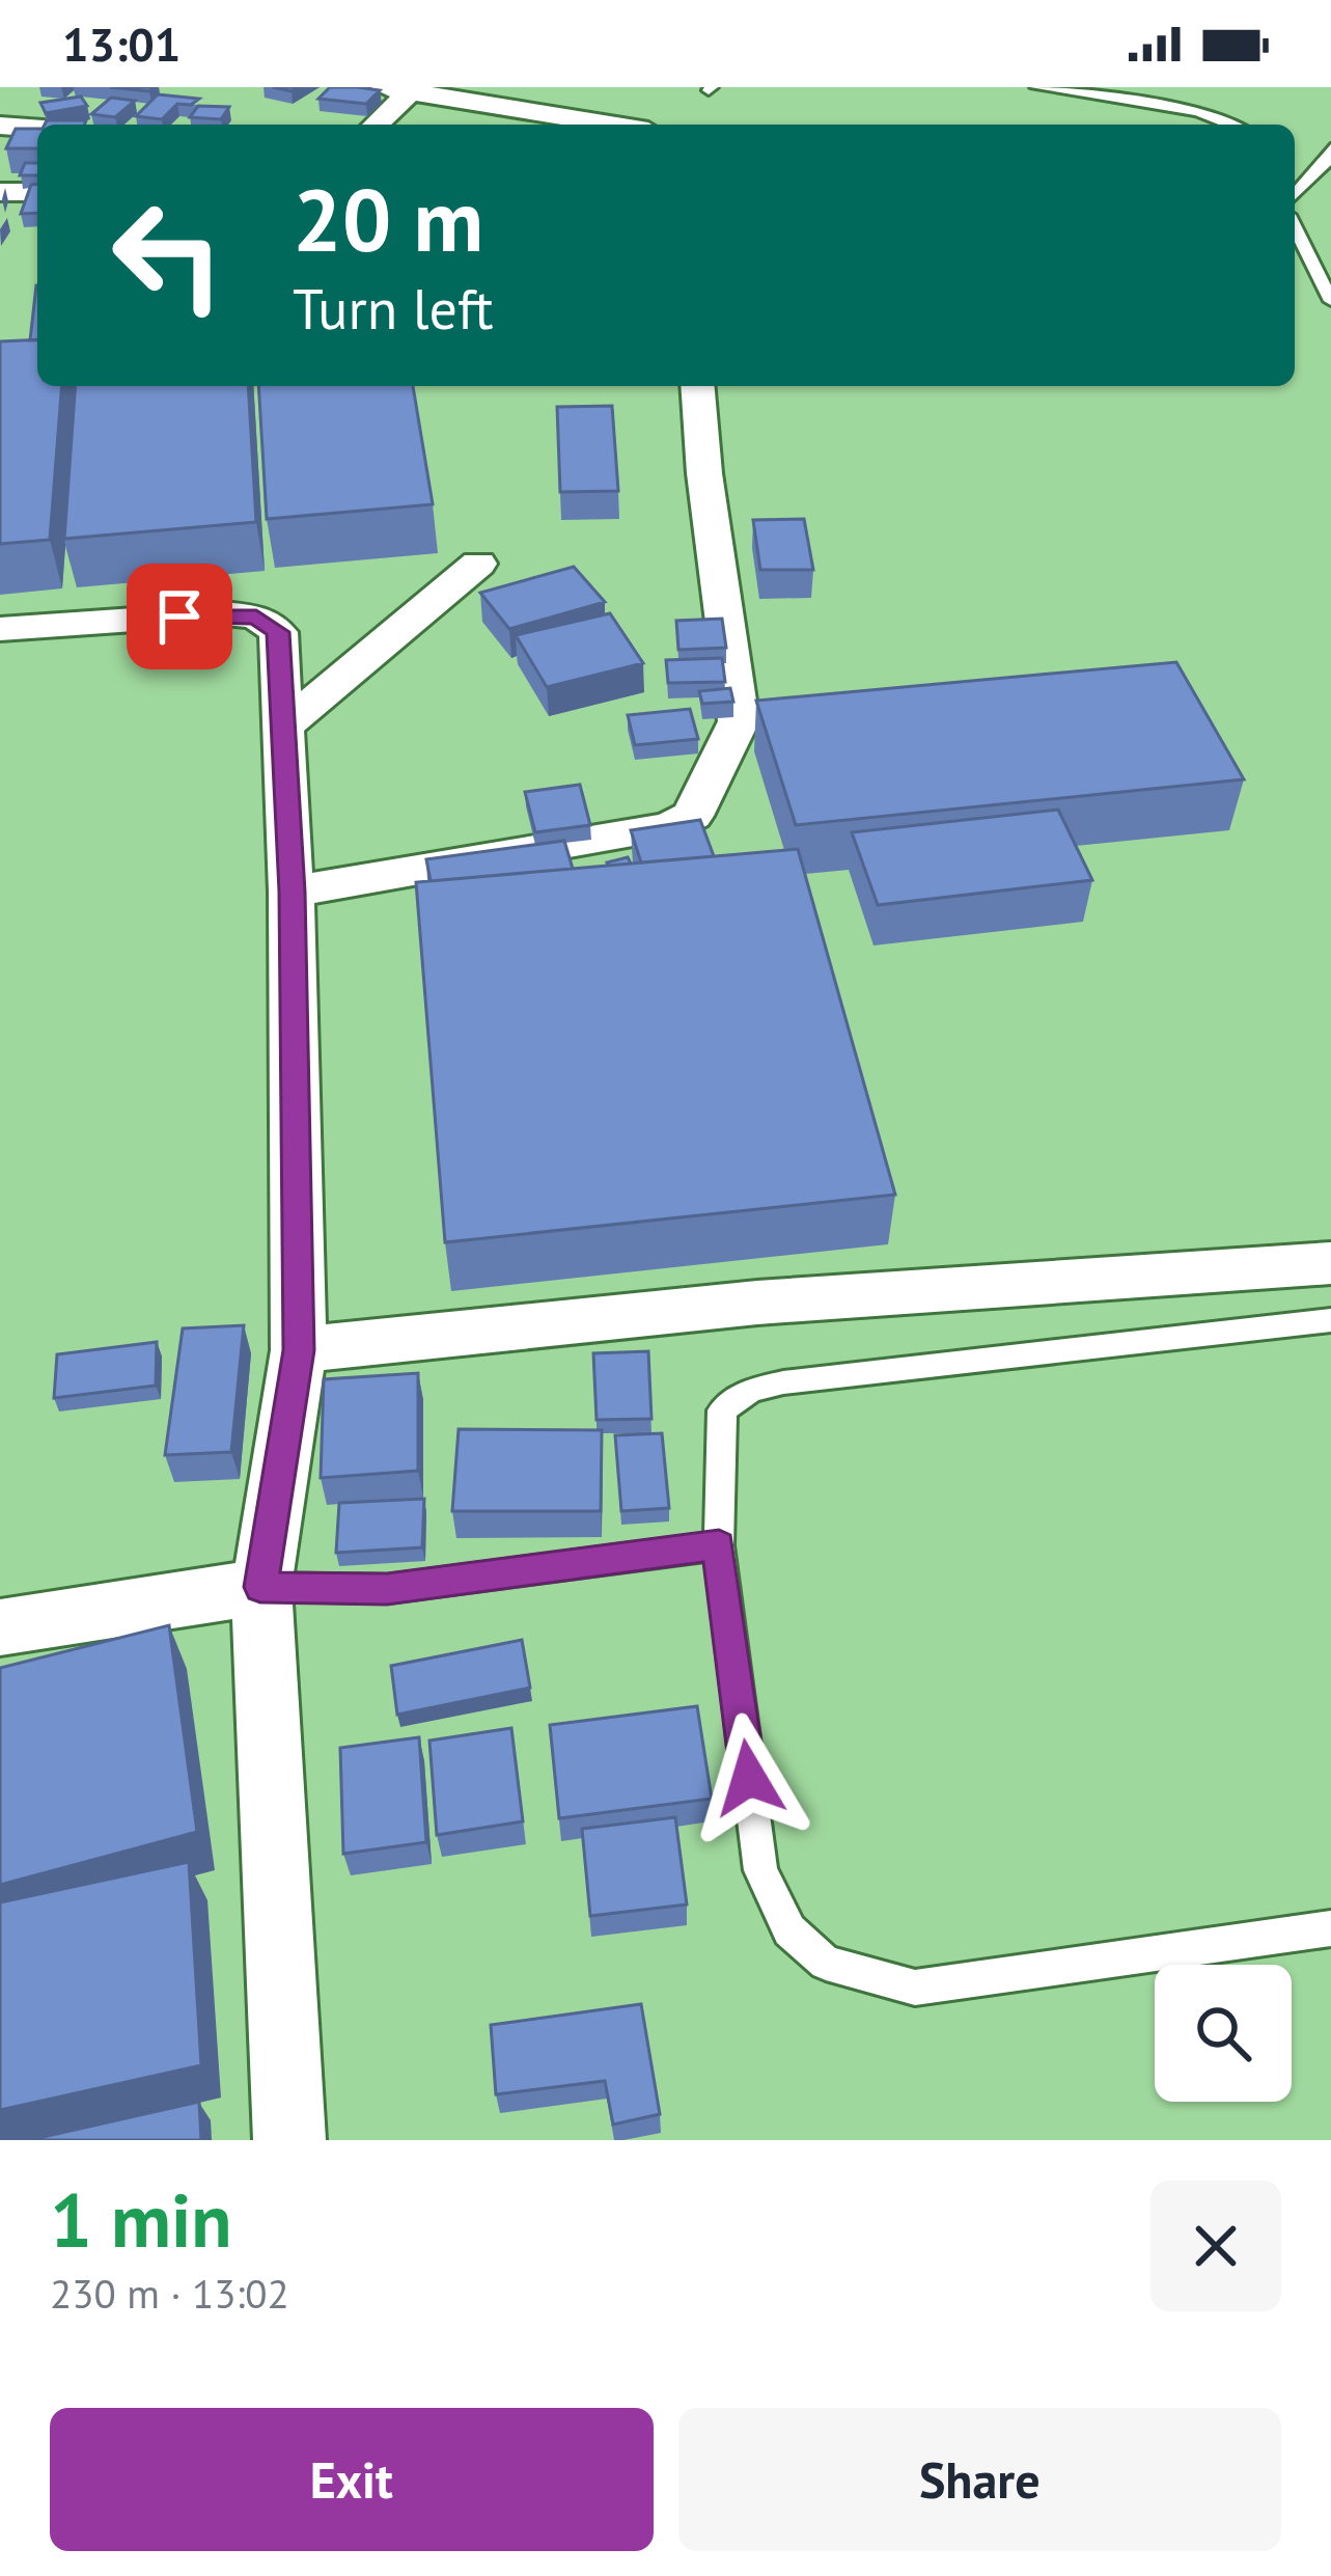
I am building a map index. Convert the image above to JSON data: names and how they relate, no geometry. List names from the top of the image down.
{
  "page": {
    "status": "13:01",
    "turn": ["20 m", "Turn left"],
    "heading": ["1 min", "230 m · 13:02"],
    "buttons": ["Exit", "Share"]
  }
}
